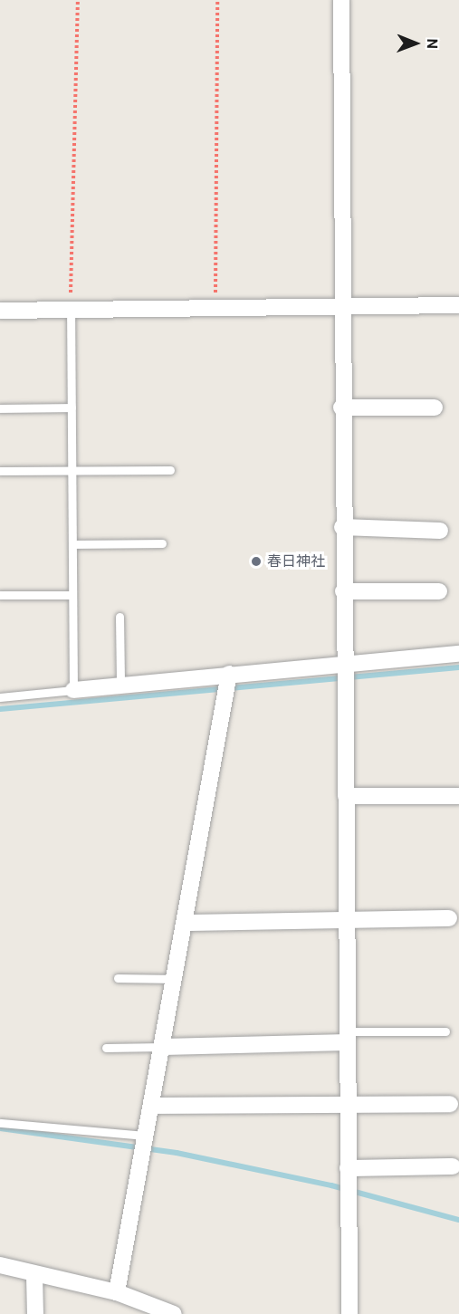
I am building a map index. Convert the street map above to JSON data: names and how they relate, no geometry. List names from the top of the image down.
{
  "places": ["春日神社"],
  "north": "right"
}
